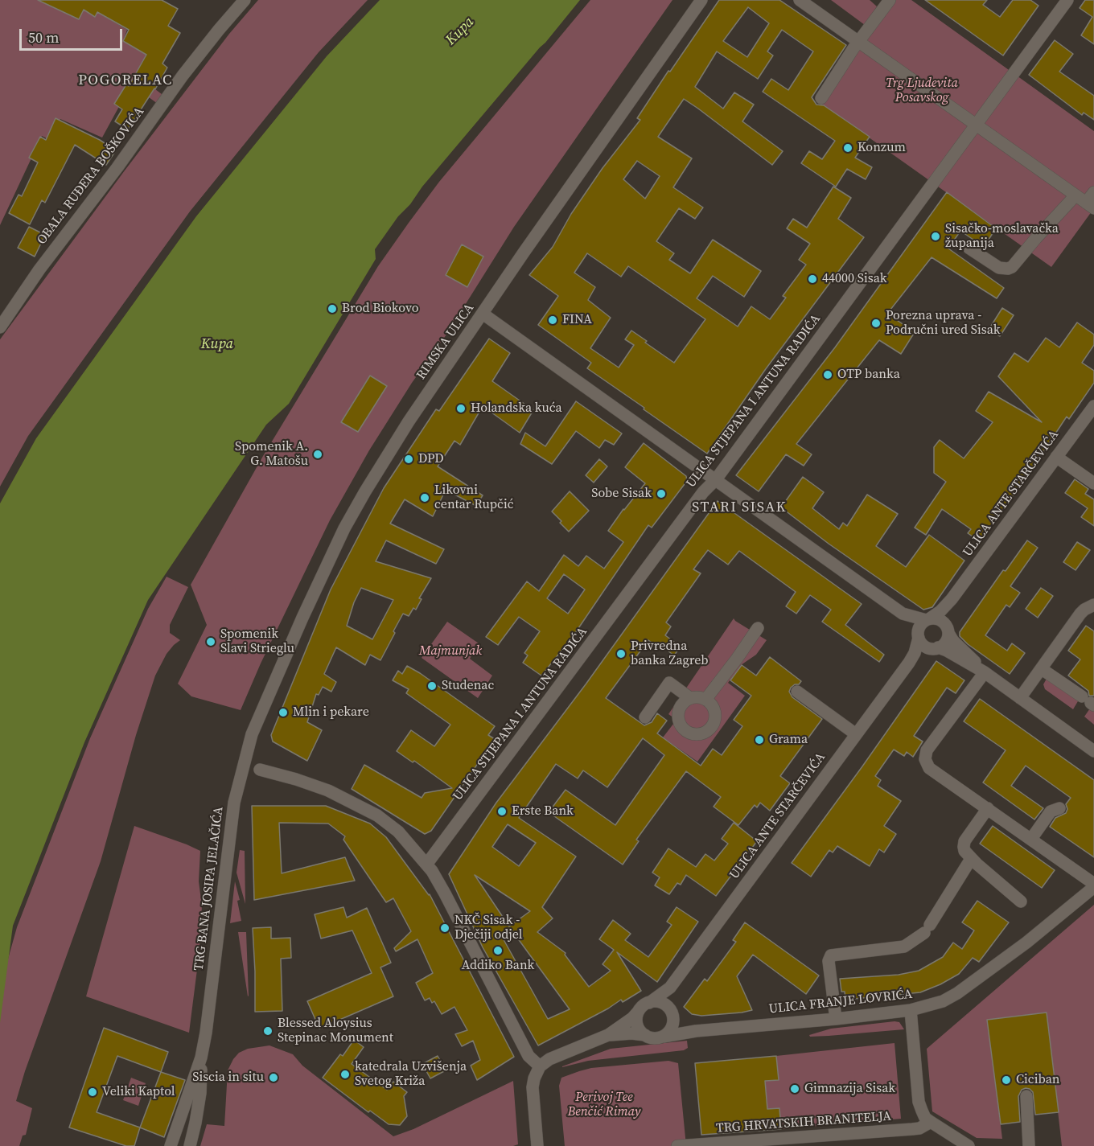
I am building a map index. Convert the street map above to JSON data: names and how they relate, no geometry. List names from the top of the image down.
{
  "streets": {
    "street": [
      "OBALA RUĐERA BOŠKOVIĆA",
      "RIMSKA ULICA",
      "ULICA STJEPANA I ANTUNA RADIĆA",
      "ULICA ANTE STARČEVIĆA",
      "TRG BANA JOSIPA JELAČIĆA",
      "ULICA FRANJE LOVRIĆA",
      "TRG HRVATSKIH BRANITELJA"
    ]
  },
  "crossings": [
    ["RIMSKA ULICA", "TRG BANA JOSIPA JELAČIĆA"],
    ["ULICA ANTE STARČEVIĆA", "ULICA FRANJE LOVRIĆA"]
  ],
  "districts": ["POGORELAC", "STARI SISAK"],
  "water": ["Kupa"],
  "parks": ["Trg Ljudevita Posavskog", "Majmunjak", "Perivoj Tee Benčić Rimay"],
  "places": [
    "Konzum",
    "Sisačko-moslavačka županija",
    "44000 Sisak",
    "Brod Biokovo",
    "FINA",
    "Porezna uprava - Područni ured Sisak",
    "OTP banka",
    "Holandska kuća",
    "Spomenik A. G. Matošu",
    "DPD",
    "Sobe Sisak",
    "Likovni centar Rupčić",
    "Spomenik Slavi Strieglu",
    "Privredna banka Zagreb",
    "Studenac",
    "Mlin i pekare",
    "Grama",
    "Erste Bank",
    "NKČ Sisak - Dječiji odjel",
    "Addiko Bank",
    "Blessed Aloysius Stepinac Monument",
    "katedrala Uzvišenja Svetog Križa",
    "Siscia in situ",
    "Ciciban",
    "Gimnazija Sisak",
    "Veliki Kaptol"
  ],
  "scale_bar": "50 m"
}
